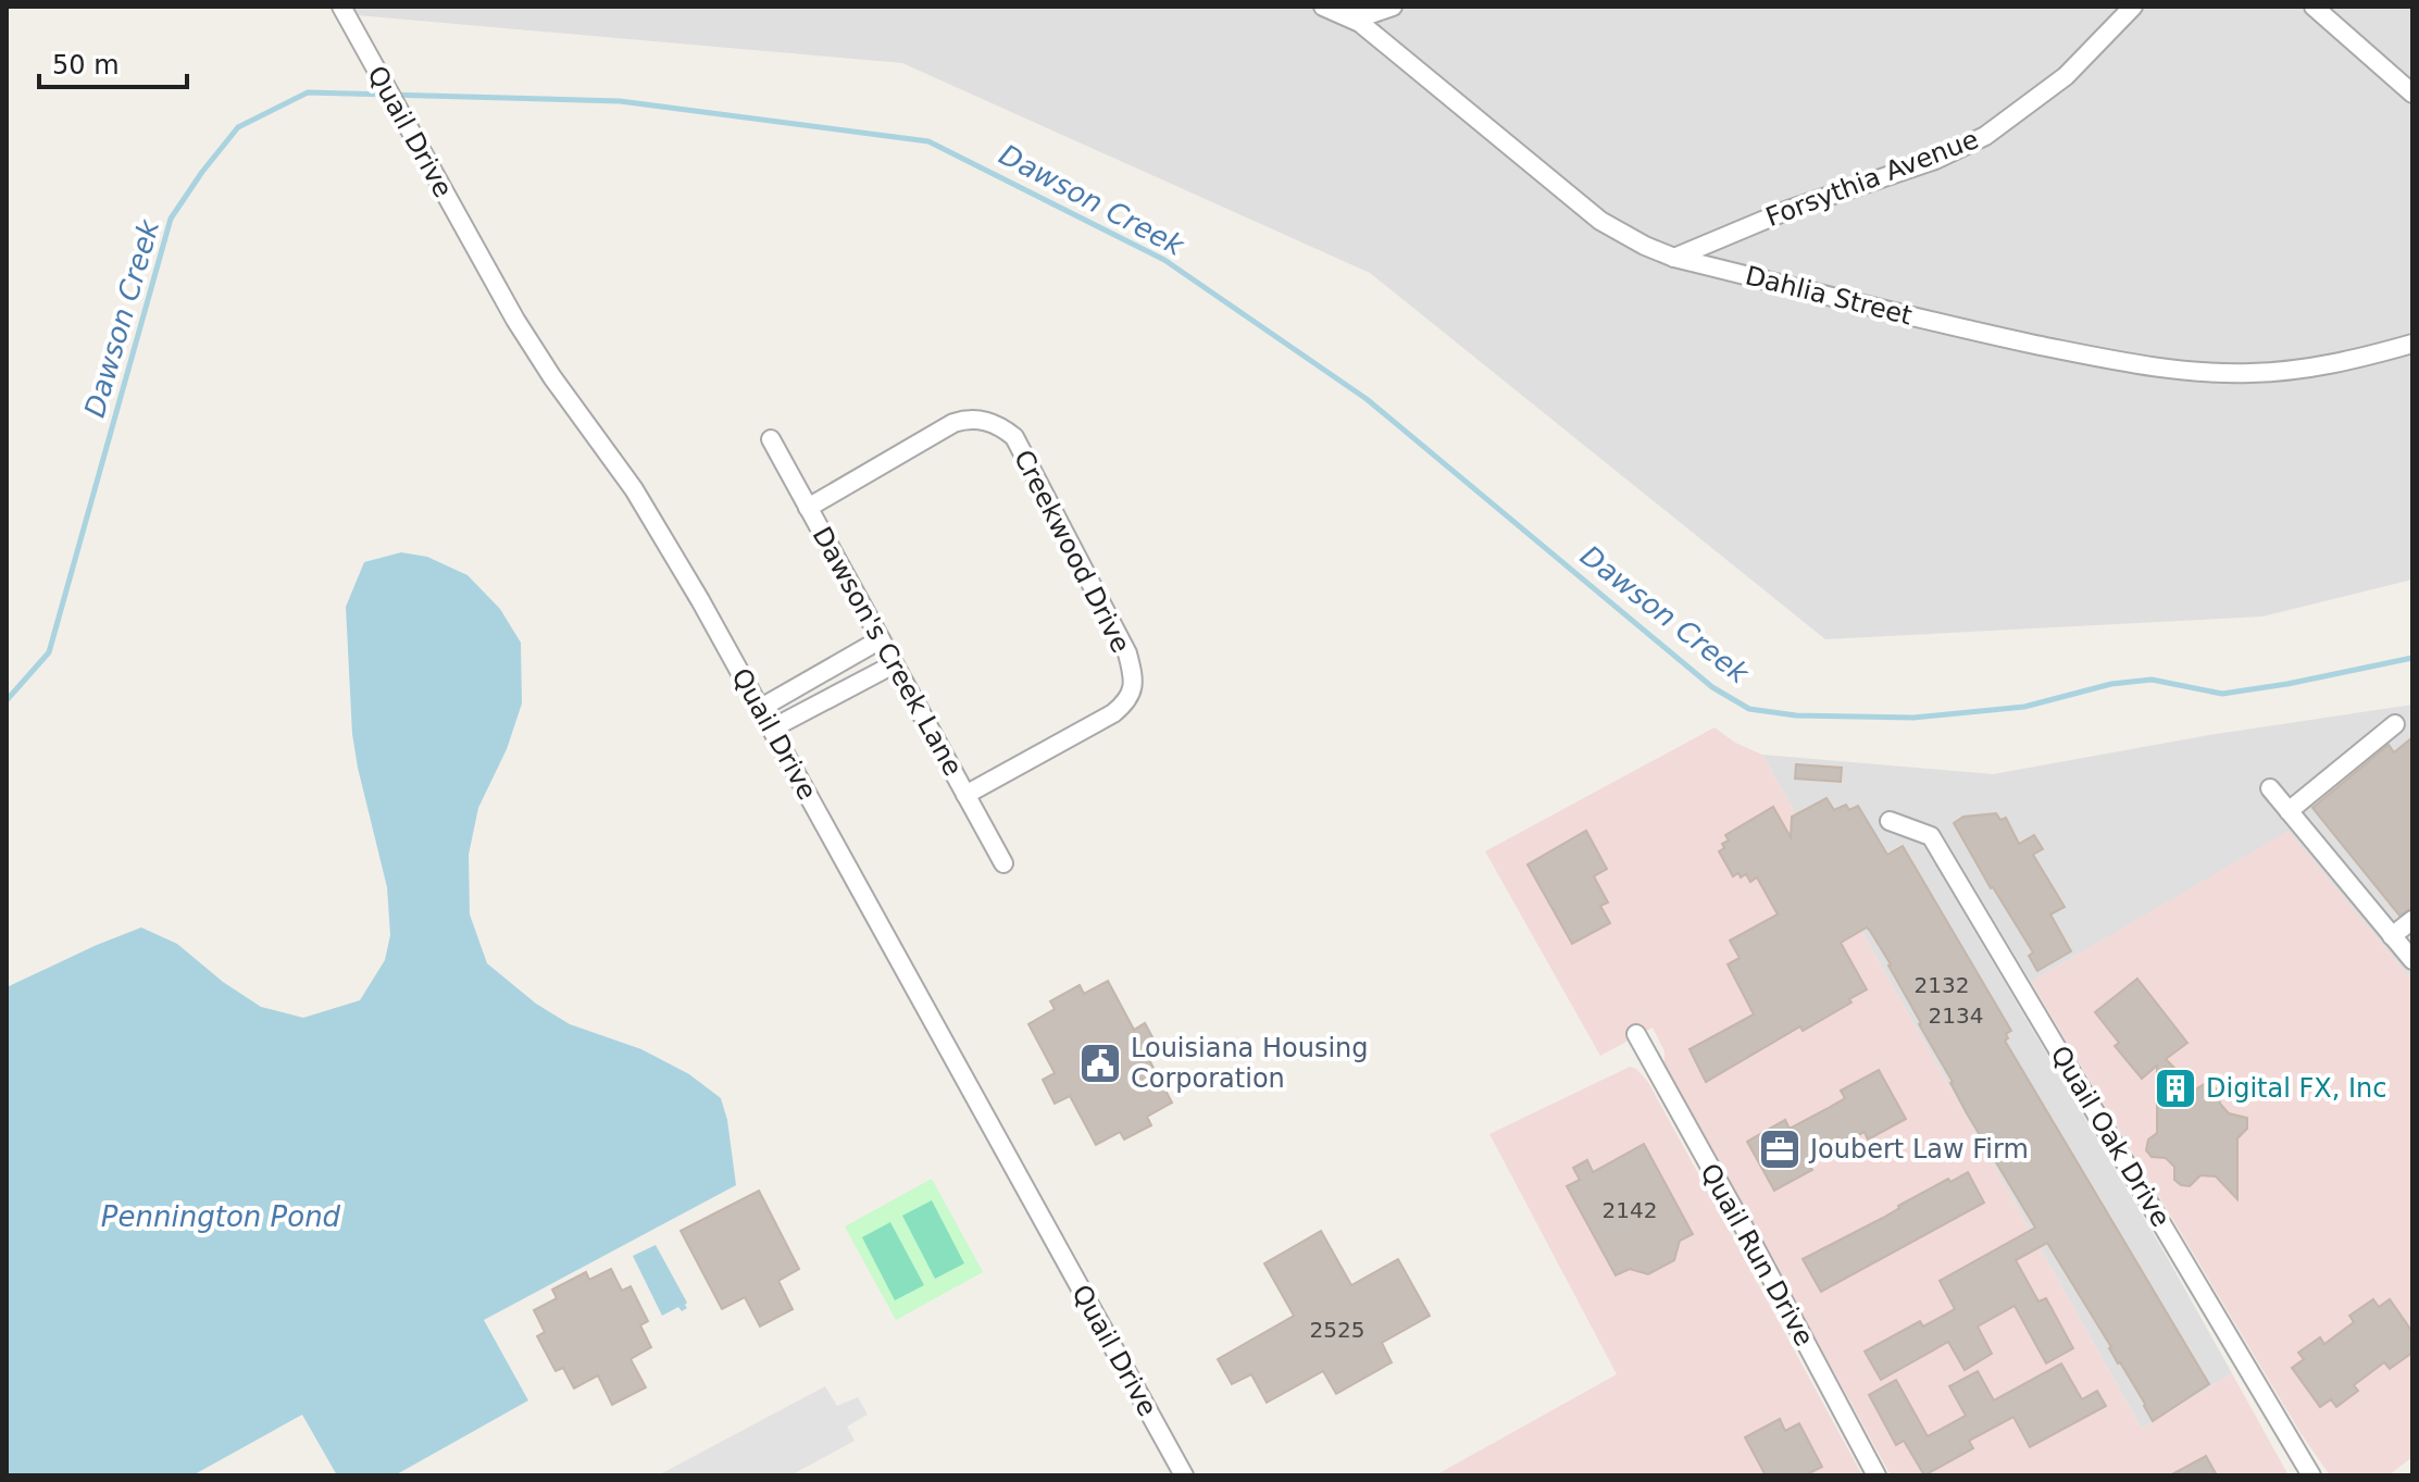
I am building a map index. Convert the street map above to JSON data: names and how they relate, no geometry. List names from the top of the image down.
{
  "streets": {
    "street": [
      "Quail Drive",
      "Forsythia Avenue",
      "Dahlia Street",
      "Creekwood Drive",
      "Dawson's Creek Lane",
      "Quail Oak Drive",
      "Quail Run Drive"
    ]
  },
  "crossings": [
    ["Forsythia Avenue", "Dahlia Street"],
    ["Creekwood Drive", "Dawson's Creek Lane"]
  ],
  "water": ["Dawson Creek", "Pennington Pond"],
  "places": {
    "public building": ["Louisiana Housing Corporation"],
    "building": ["Digital FX, Inc"],
    "office": ["Joubert Law Firm"]
  },
  "house_numbers": [
    "2132",
    "2134",
    "2142",
    "2525"
  ],
  "scale_bar": "50 m"
}
